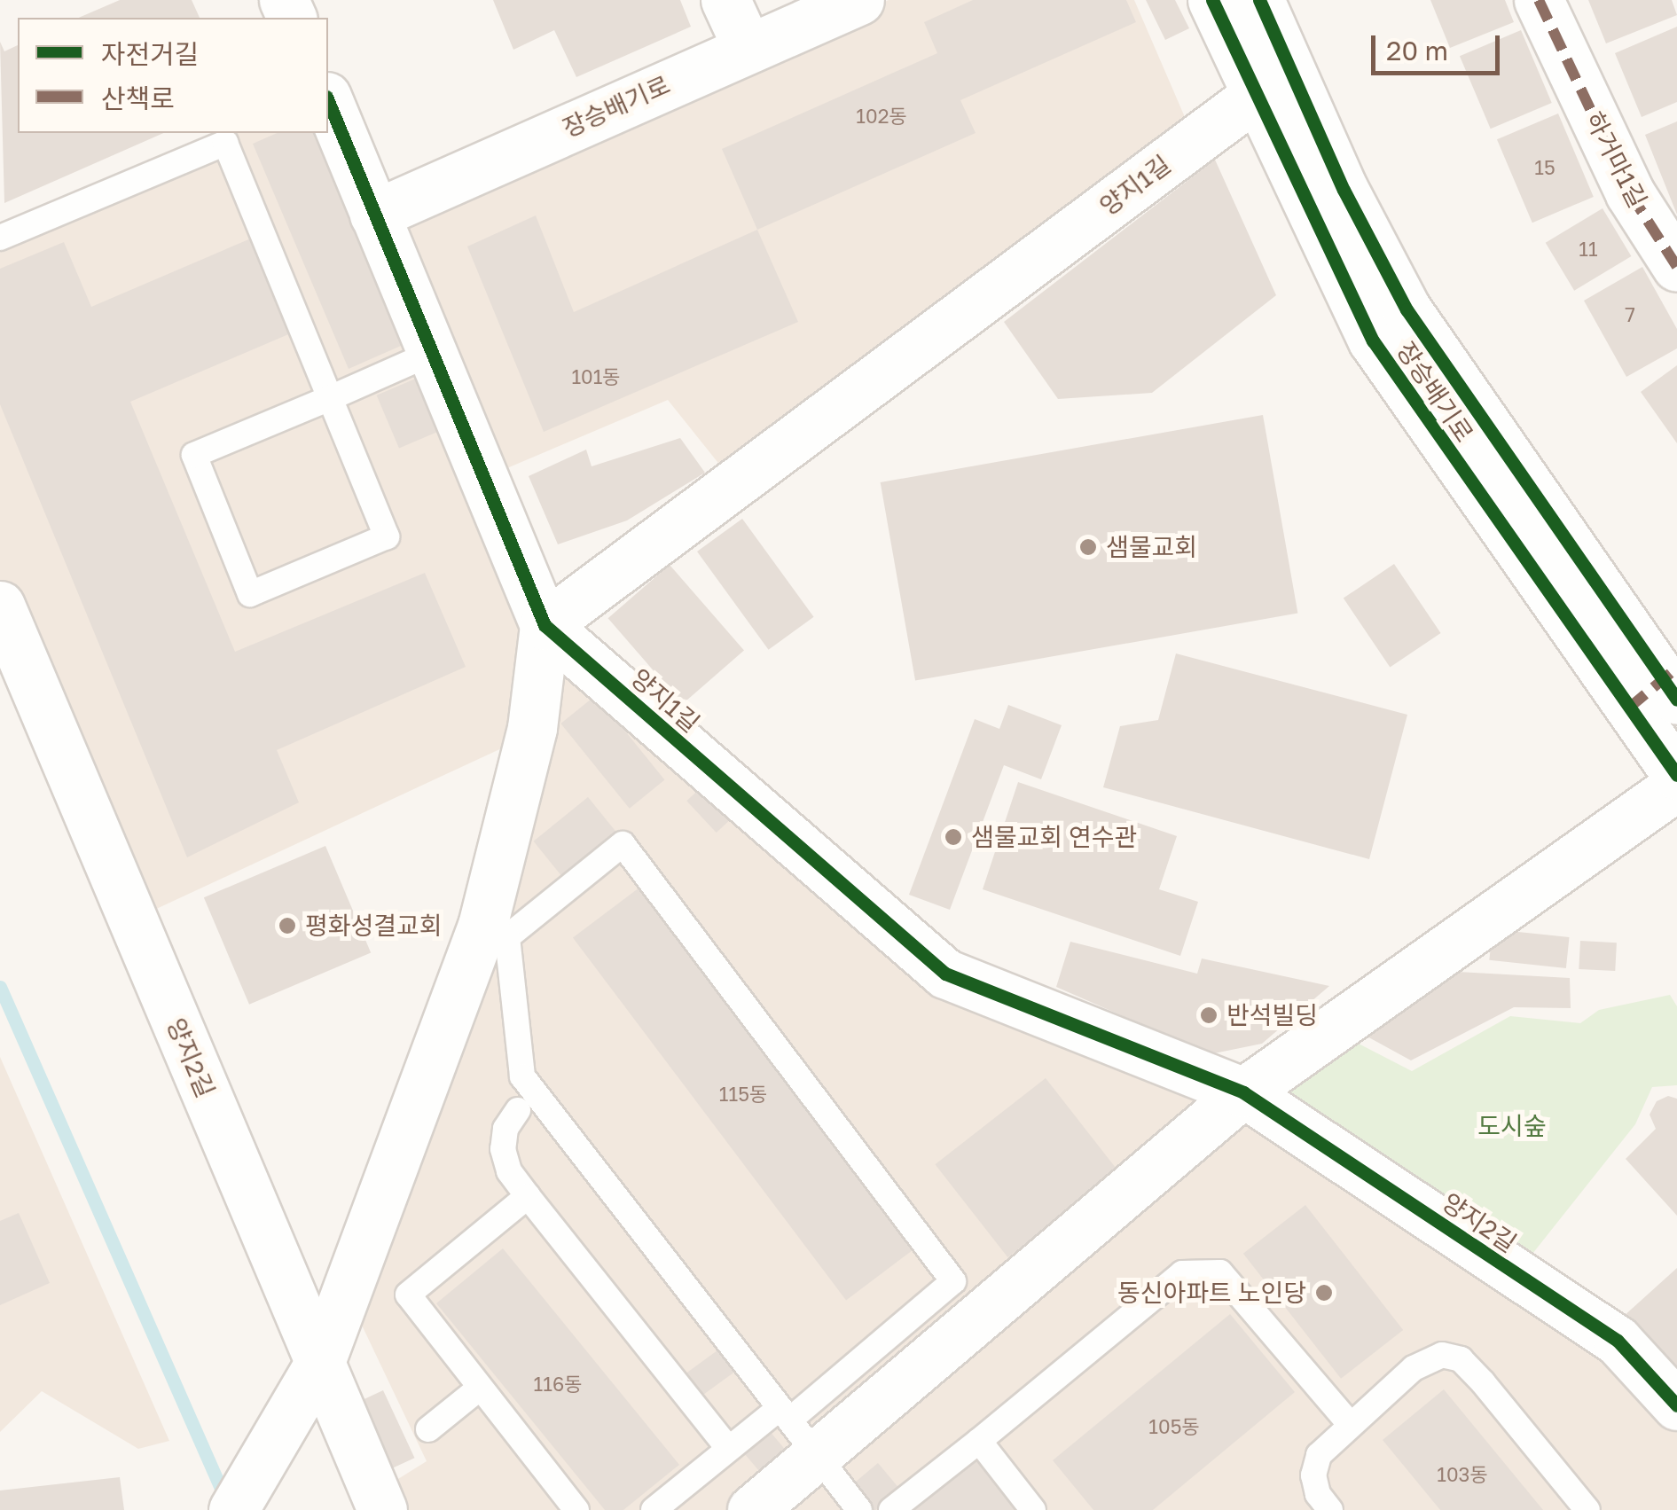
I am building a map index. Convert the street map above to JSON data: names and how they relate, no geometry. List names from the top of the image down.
{
  "streets": {
    "street": [
      "장승배기로",
      "하거마1길",
      "양지1길",
      "양지2길"
    ]
  },
  "crossings": [
    ["장승배기로", "양지1길"],
    ["양지1길", "양지2길"]
  ],
  "parks": ["도시숲"],
  "places": [
    "샘물교회",
    "샘물교회 연수관",
    "평화성결교회",
    "반석빌딩",
    "동신아파트 노인당"
  ],
  "house_numbers": [
    "102동",
    "15",
    "11",
    "7",
    "101동",
    "115동",
    "116동",
    "105동",
    "103동"
  ],
  "legend": ["자전거길", "산책로"],
  "scale_bar": "20 m"
}
